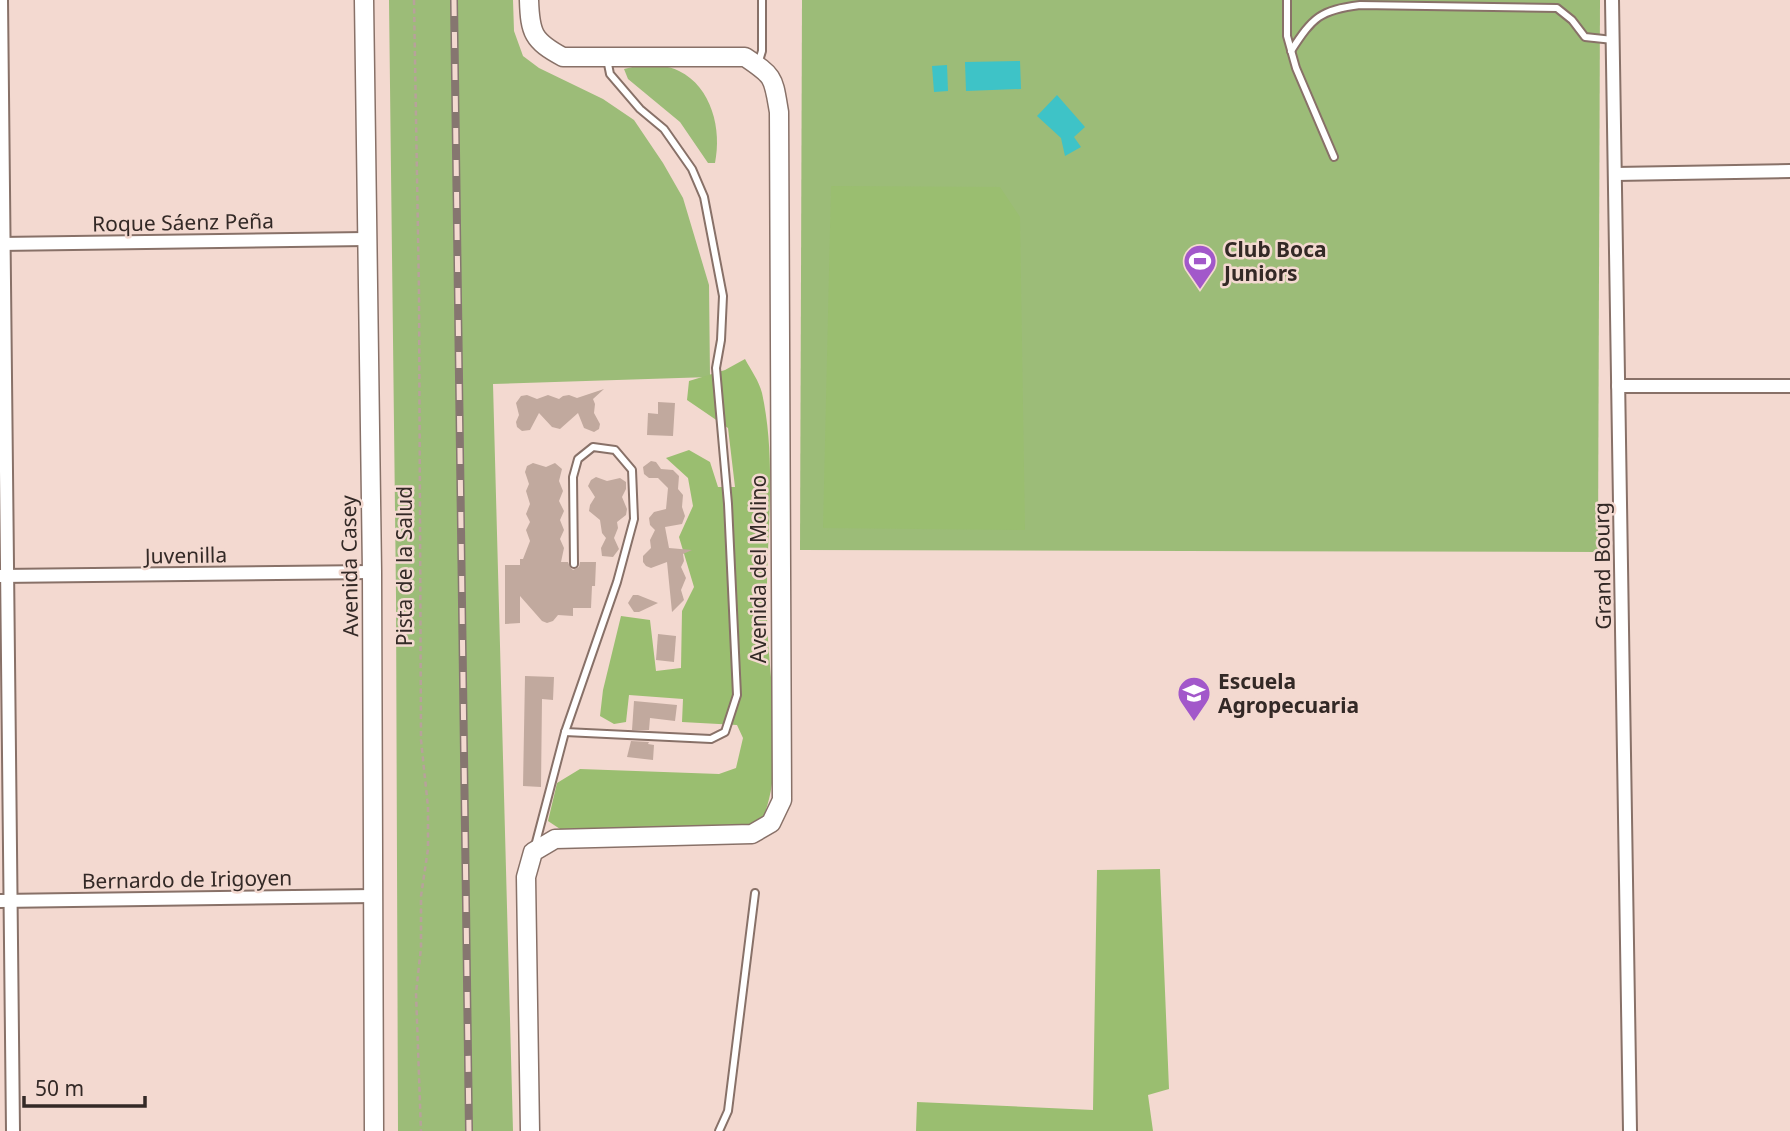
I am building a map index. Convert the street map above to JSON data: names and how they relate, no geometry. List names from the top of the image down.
{
  "streets": {
    "street": [
      "Roque Sáenz Peña",
      "Juvenilla",
      "Avenida Casey",
      "Grand Bourg",
      "Avenida del Molino",
      "Bernardo de Irigoyen"
    ],
    "path": ["Pista de la Salud"]
  },
  "crossings": [
    ["Roque Sáenz Peña", "Avenida Casey"],
    ["Juvenilla", "Avenida Casey"],
    ["Avenida Casey", "Bernardo de Irigoyen"]
  ],
  "places": {
    "sports": ["Club Boca Juniors"],
    "school or university": ["Escuela Agropecuaria"]
  },
  "scale_bar": "50 m"
}
